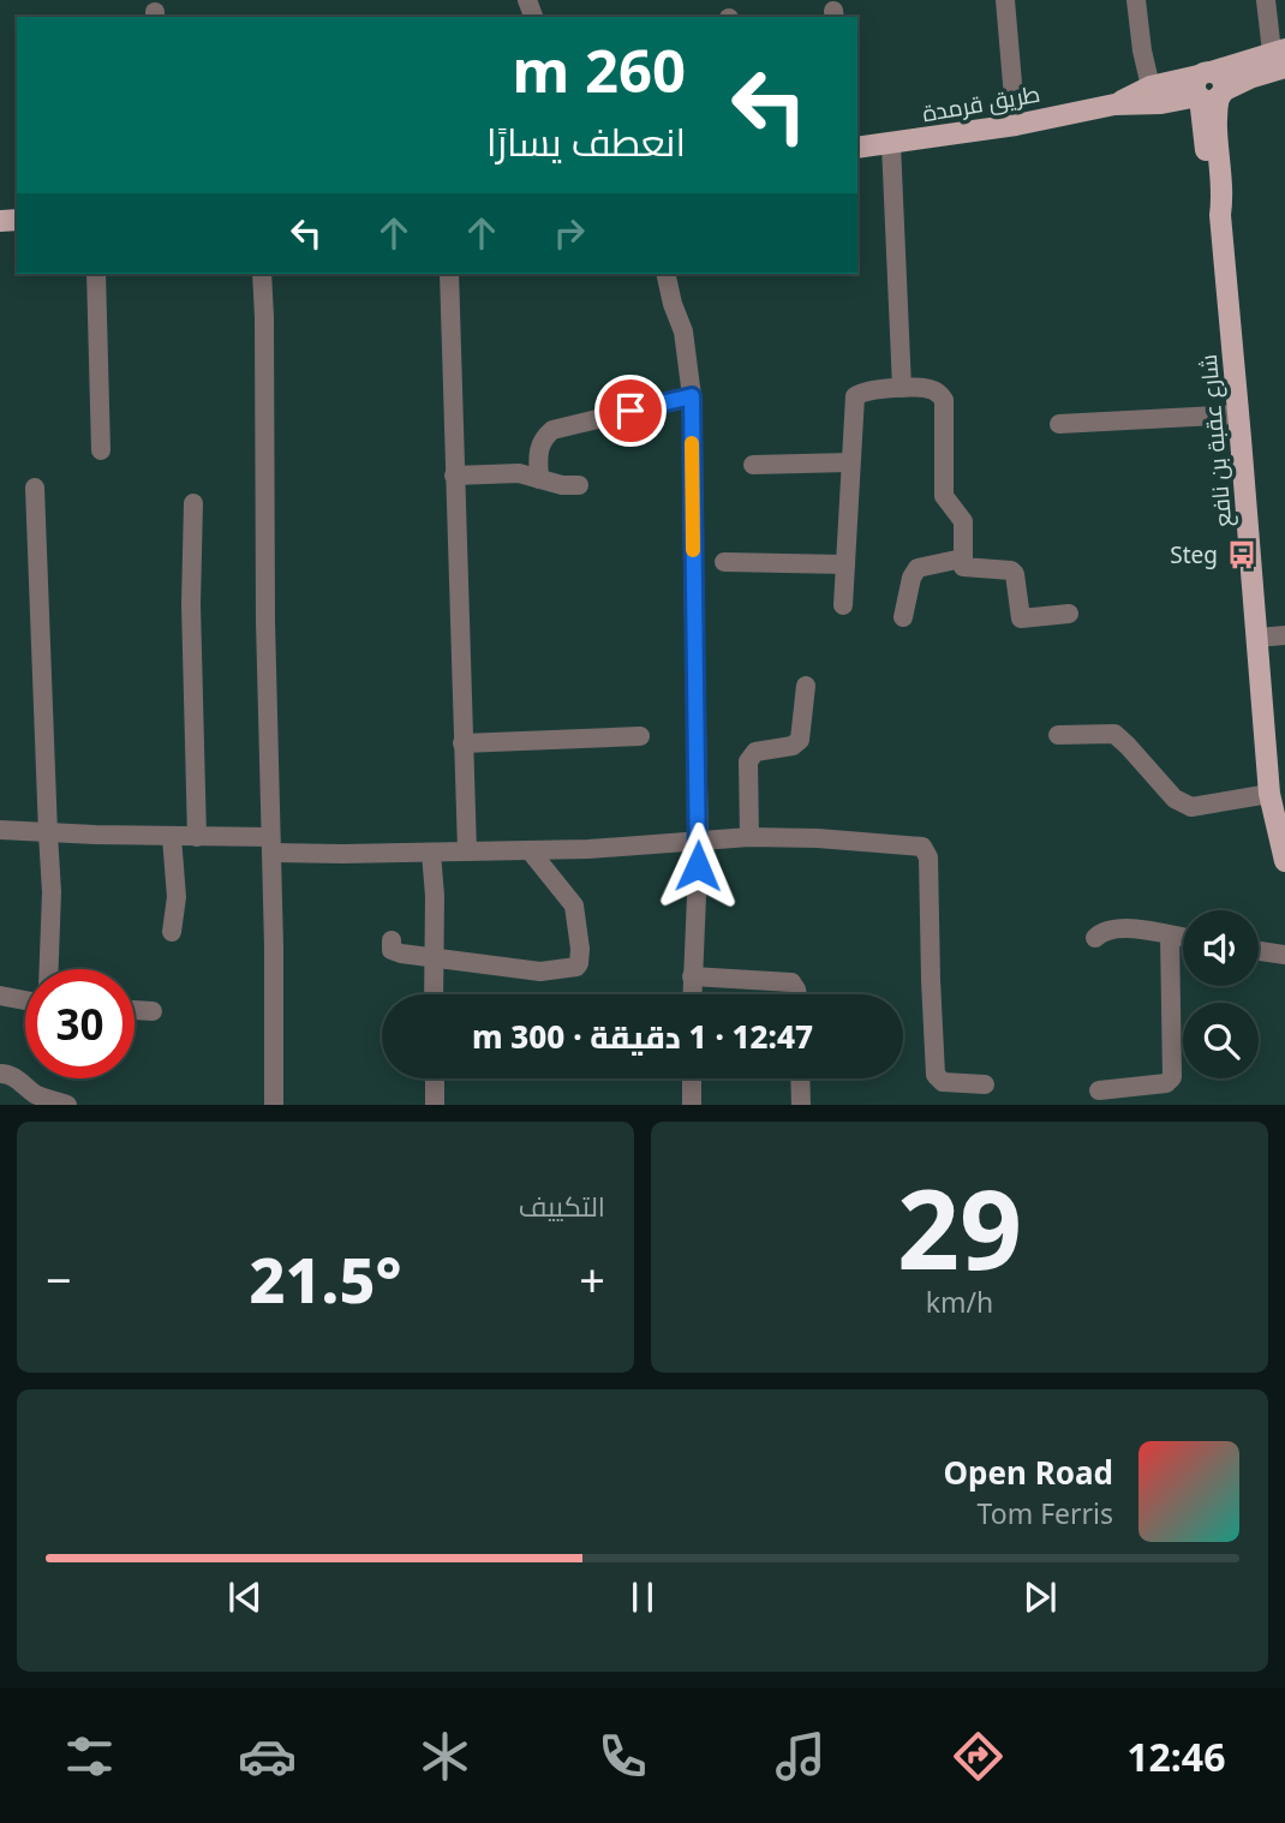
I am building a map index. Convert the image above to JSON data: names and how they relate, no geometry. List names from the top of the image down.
{
  "streets": {
    "main road": ["طريق قرمدة", "شارع عقبة بن نافع"]
  },
  "crossings": [
    ["طريق قرمدة", "شارع عقبة بن نافع"]
  ],
  "places": {
    "bus stop": ["Steg"]
  },
  "page": {
    "turn": ["260 m", "انعطف يسارًا"],
    "limit": "30",
    "trip": "12:47 · 1 دقيقة · 300 m",
    "tile": [
      ["29", "km/h"],
      "التكييف"
    ],
    "heat": ["−", "21.5°", "+"],
    "song": ["Open Road", "Tom Ferris"],
    "tabs": "12:46"
  }
}
